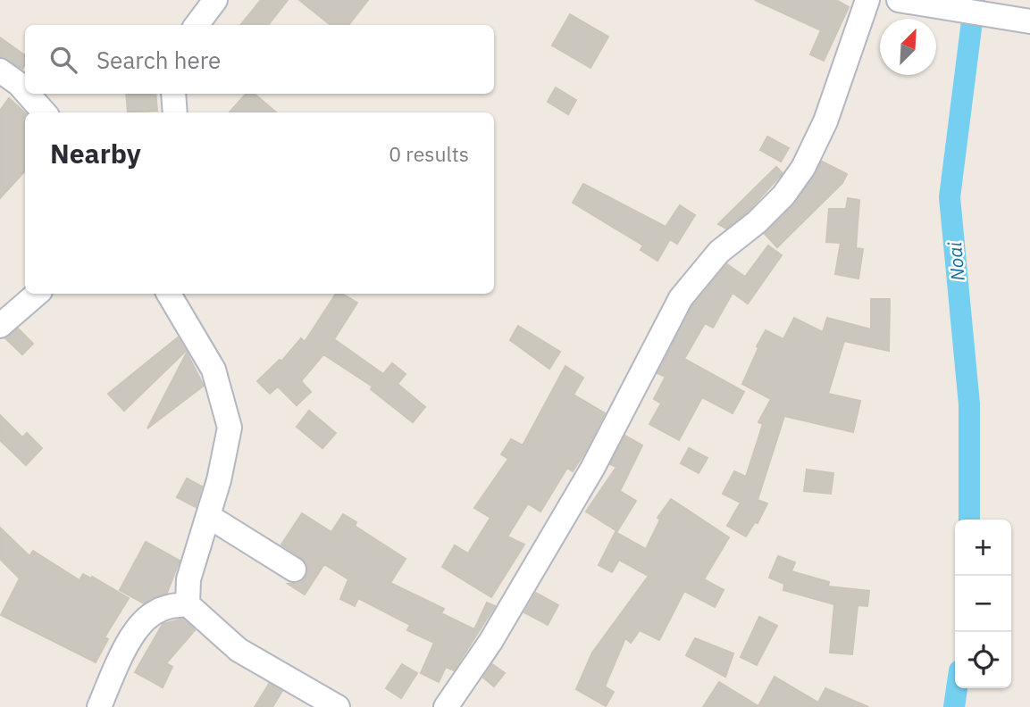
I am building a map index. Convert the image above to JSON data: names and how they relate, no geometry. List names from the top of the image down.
{
  "water": ["Noai"],
  "north": "top right",
  "page": {
    "search": "Search here",
    "heading": ["Nearby", "0 results"],
    "map_buttons": ["+", "−"]
  }
}
